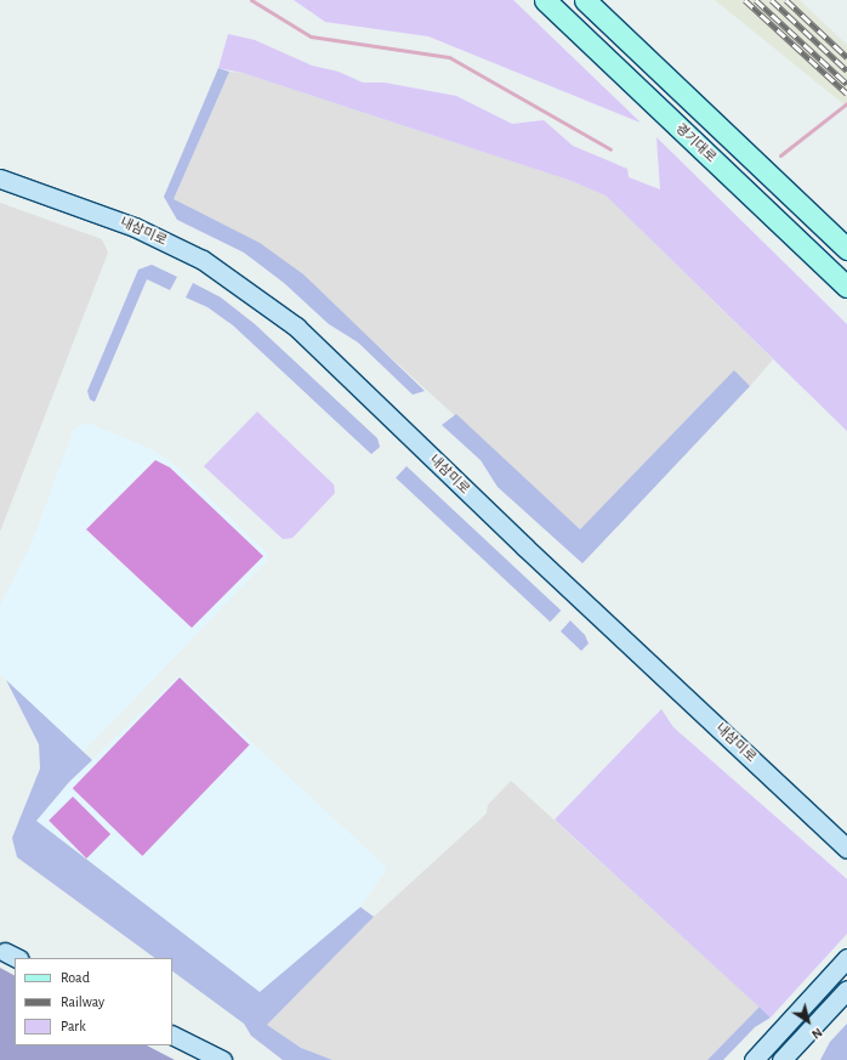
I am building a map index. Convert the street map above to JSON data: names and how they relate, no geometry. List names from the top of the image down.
{
  "streets": {
    "main road": ["경기대로"],
    "street": ["내삼미로"]
  },
  "legend": ["Road", "Railway", "Park"],
  "north": "bottom right"
}
